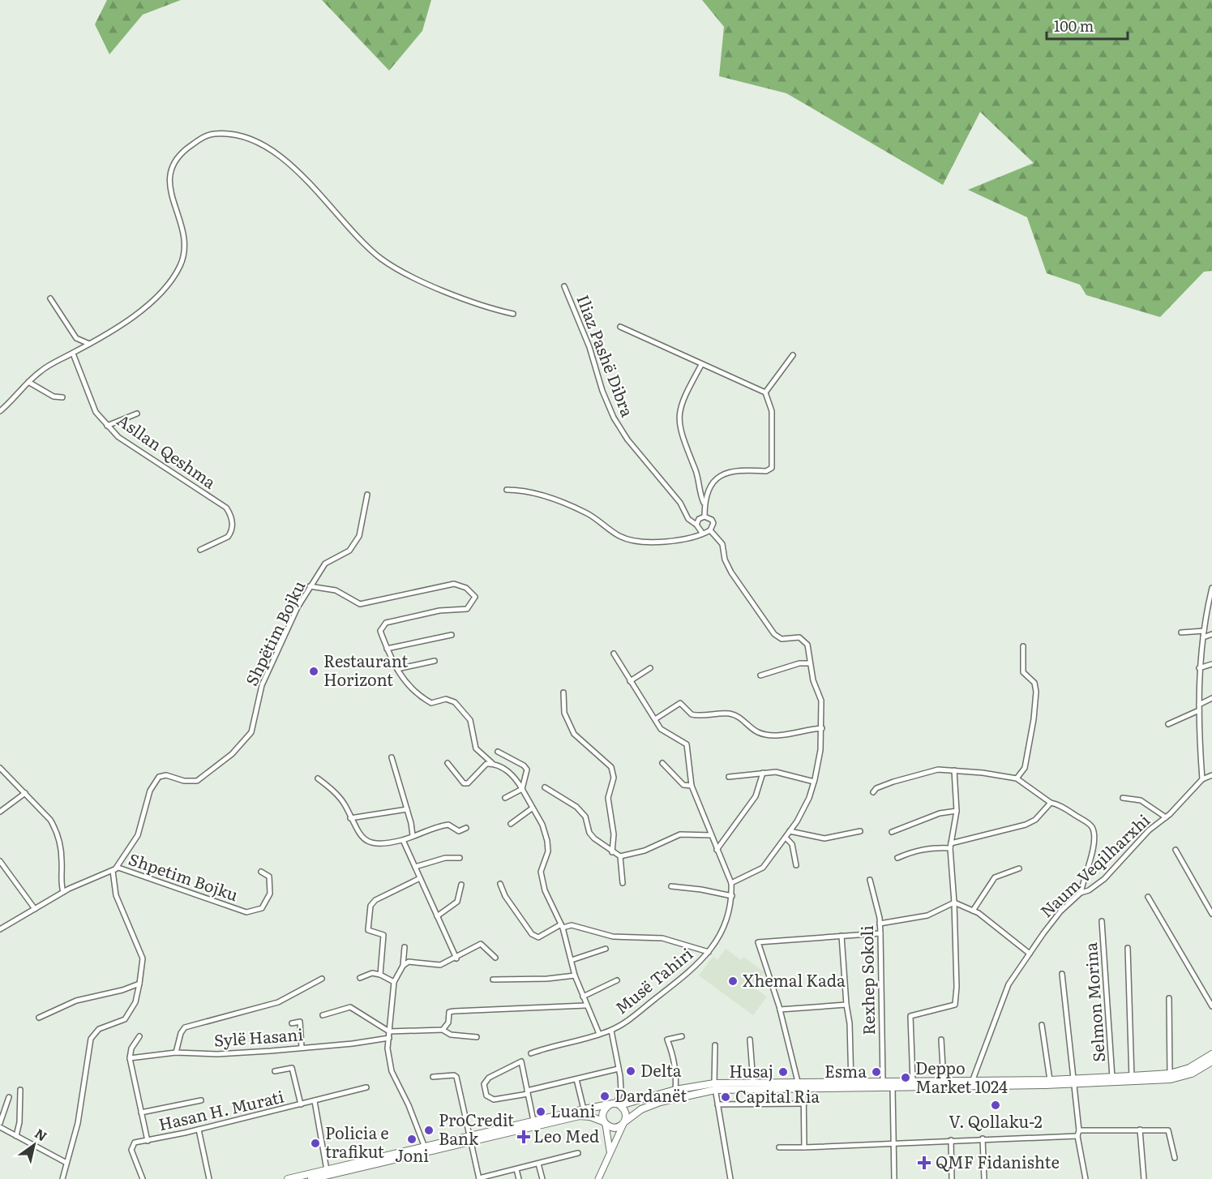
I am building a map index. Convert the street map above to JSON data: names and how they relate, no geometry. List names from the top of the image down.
{
  "streets": {
    "street": [
      "Iliaz Pashë Dibra",
      "Asllan Qeshma",
      "Shpëtim Bojku",
      "Naum Veqilharxhi",
      "Shpetim Bojku",
      "Rexhep Sokoli",
      "Musë Tahiri",
      "Selmon Morina",
      "Sylë Hasani",
      "Hasan H. Murati"
    ]
  },
  "crossings": [
    ["Shpëtim Bojku", "Shpetim Bojku"]
  ],
  "places": {
    "other": [
      "Restaurant Horizont",
      "Xhemal Kada",
      "Delta",
      "Husaj",
      "Esma",
      "Deppo Market 1024",
      "Dardanët",
      "Capital Ria",
      "V. Qollaku-2",
      "Luani",
      "ProCredit Bank",
      "Joni",
      "Policia e trafikut"
    ],
    "health": ["Leo Med", "QMF Fidanishte"]
  },
  "scale_bar": "100 m",
  "north": "top right"
}
